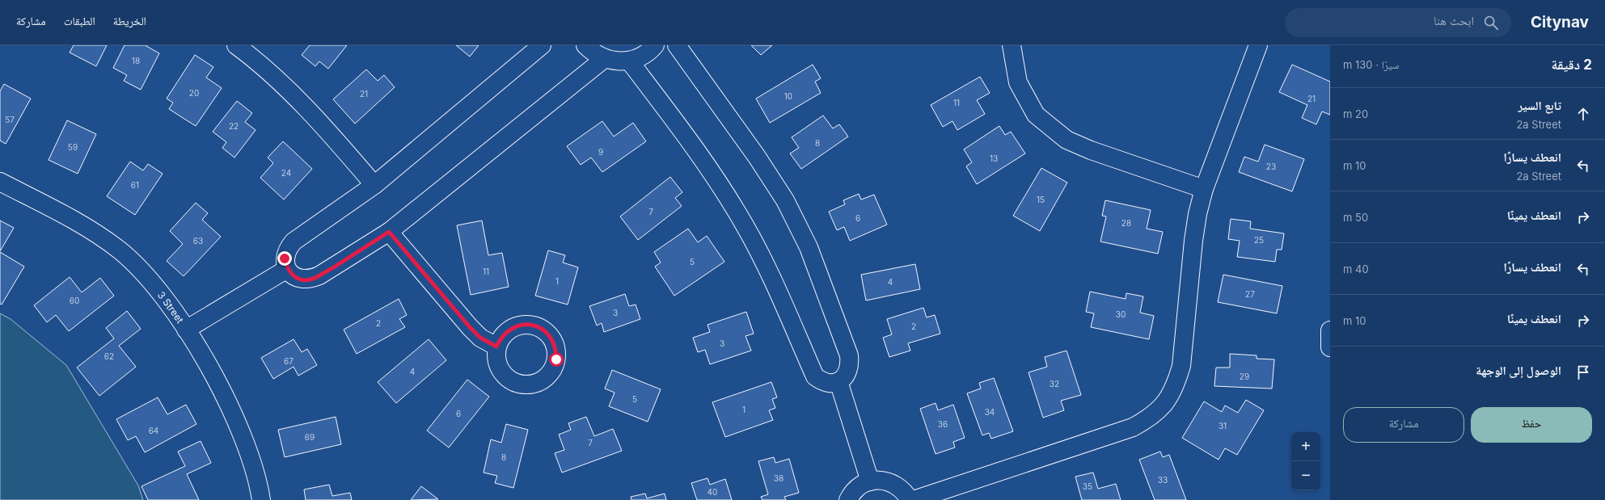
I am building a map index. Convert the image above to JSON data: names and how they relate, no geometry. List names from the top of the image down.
{
  "streets": {
    "street": ["3 Street"]
  },
  "house_numbers": [
    "18",
    "20",
    "21",
    "10",
    "21",
    "11",
    "57",
    "22",
    "8",
    "59",
    "9",
    "13",
    "23",
    "24",
    "61",
    "15",
    "7",
    "6",
    "28",
    "25",
    "63",
    "5",
    "11",
    "1",
    "4",
    "27",
    "60",
    "3",
    "30",
    "2",
    "2",
    "3",
    "62",
    "67",
    "4",
    "29",
    "32",
    "5",
    "1",
    "34",
    "6",
    "36",
    "31",
    "64",
    "69",
    "7",
    "8",
    "38",
    "33",
    "35",
    "40"
  ],
  "page": {
    "header": "Citynav",
    "search": "ابحث هنا",
    "nav": ["الخريطة", "الطبقات", "مشاركة"],
    "heading": ["2 دقيقة", "سيرًا · 130 m"],
    "list": [
      ["تابع السير", "2a Street", "20 m"],
      ["انعطف يسارًا", "2a Street", "10 m"],
      ["انعطف يمينًا", "50 m"],
      ["انعطف يسارًا", "40 m"],
      ["انعطف يمينًا", "10 m"],
      "الوصول إلى الوجهة"
    ],
    "buttons": ["حفظ", "مشاركة"],
    "map_buttons": ["+", "−"]
  }
}
